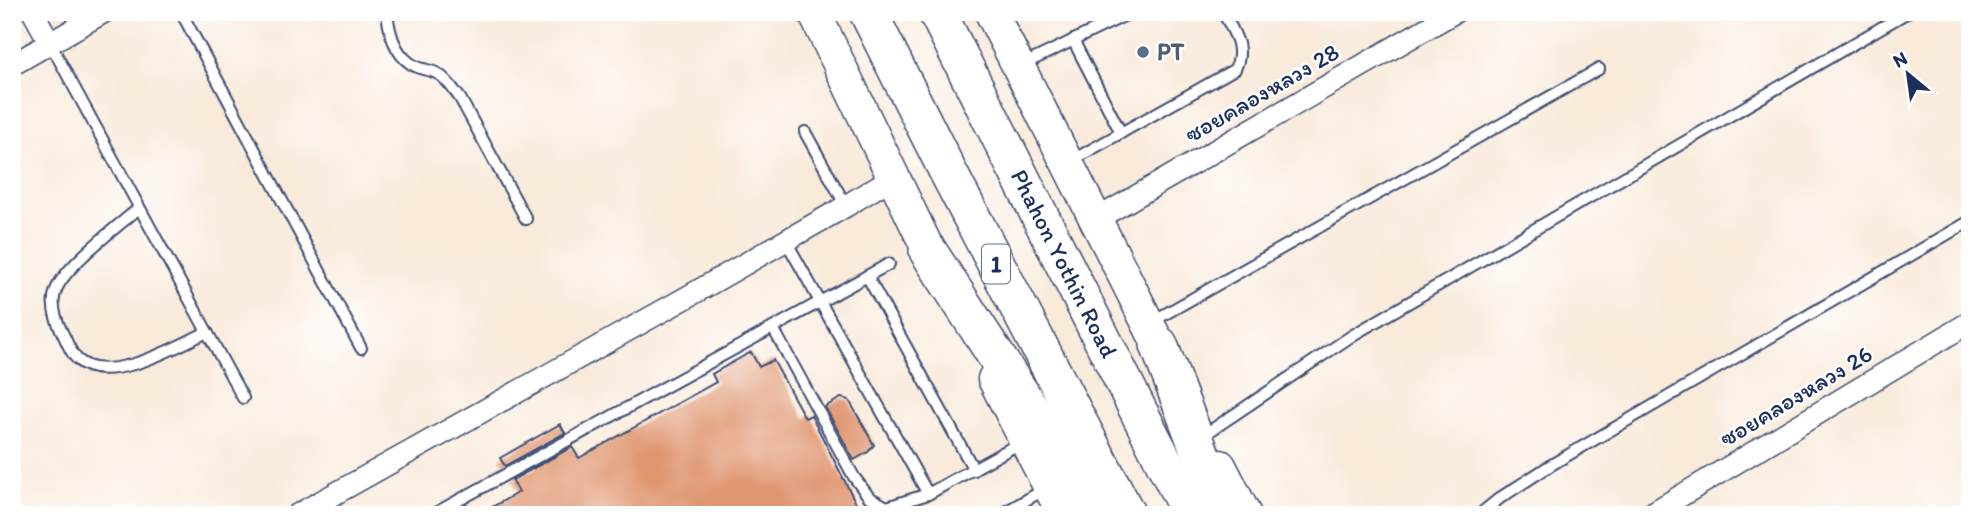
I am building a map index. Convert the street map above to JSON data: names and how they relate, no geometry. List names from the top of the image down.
{
  "streets": {
    "highway": ["1", "Phahon Yothin Road"],
    "street": ["ซอยคลองหลวง 28", "ซอยคลองหลวง 26"]
  },
  "crossings": [
    ["ซอยคลองหลวง 28", "Phahon Yothin Road"]
  ],
  "places": ["PT"],
  "north": "top left"
}
